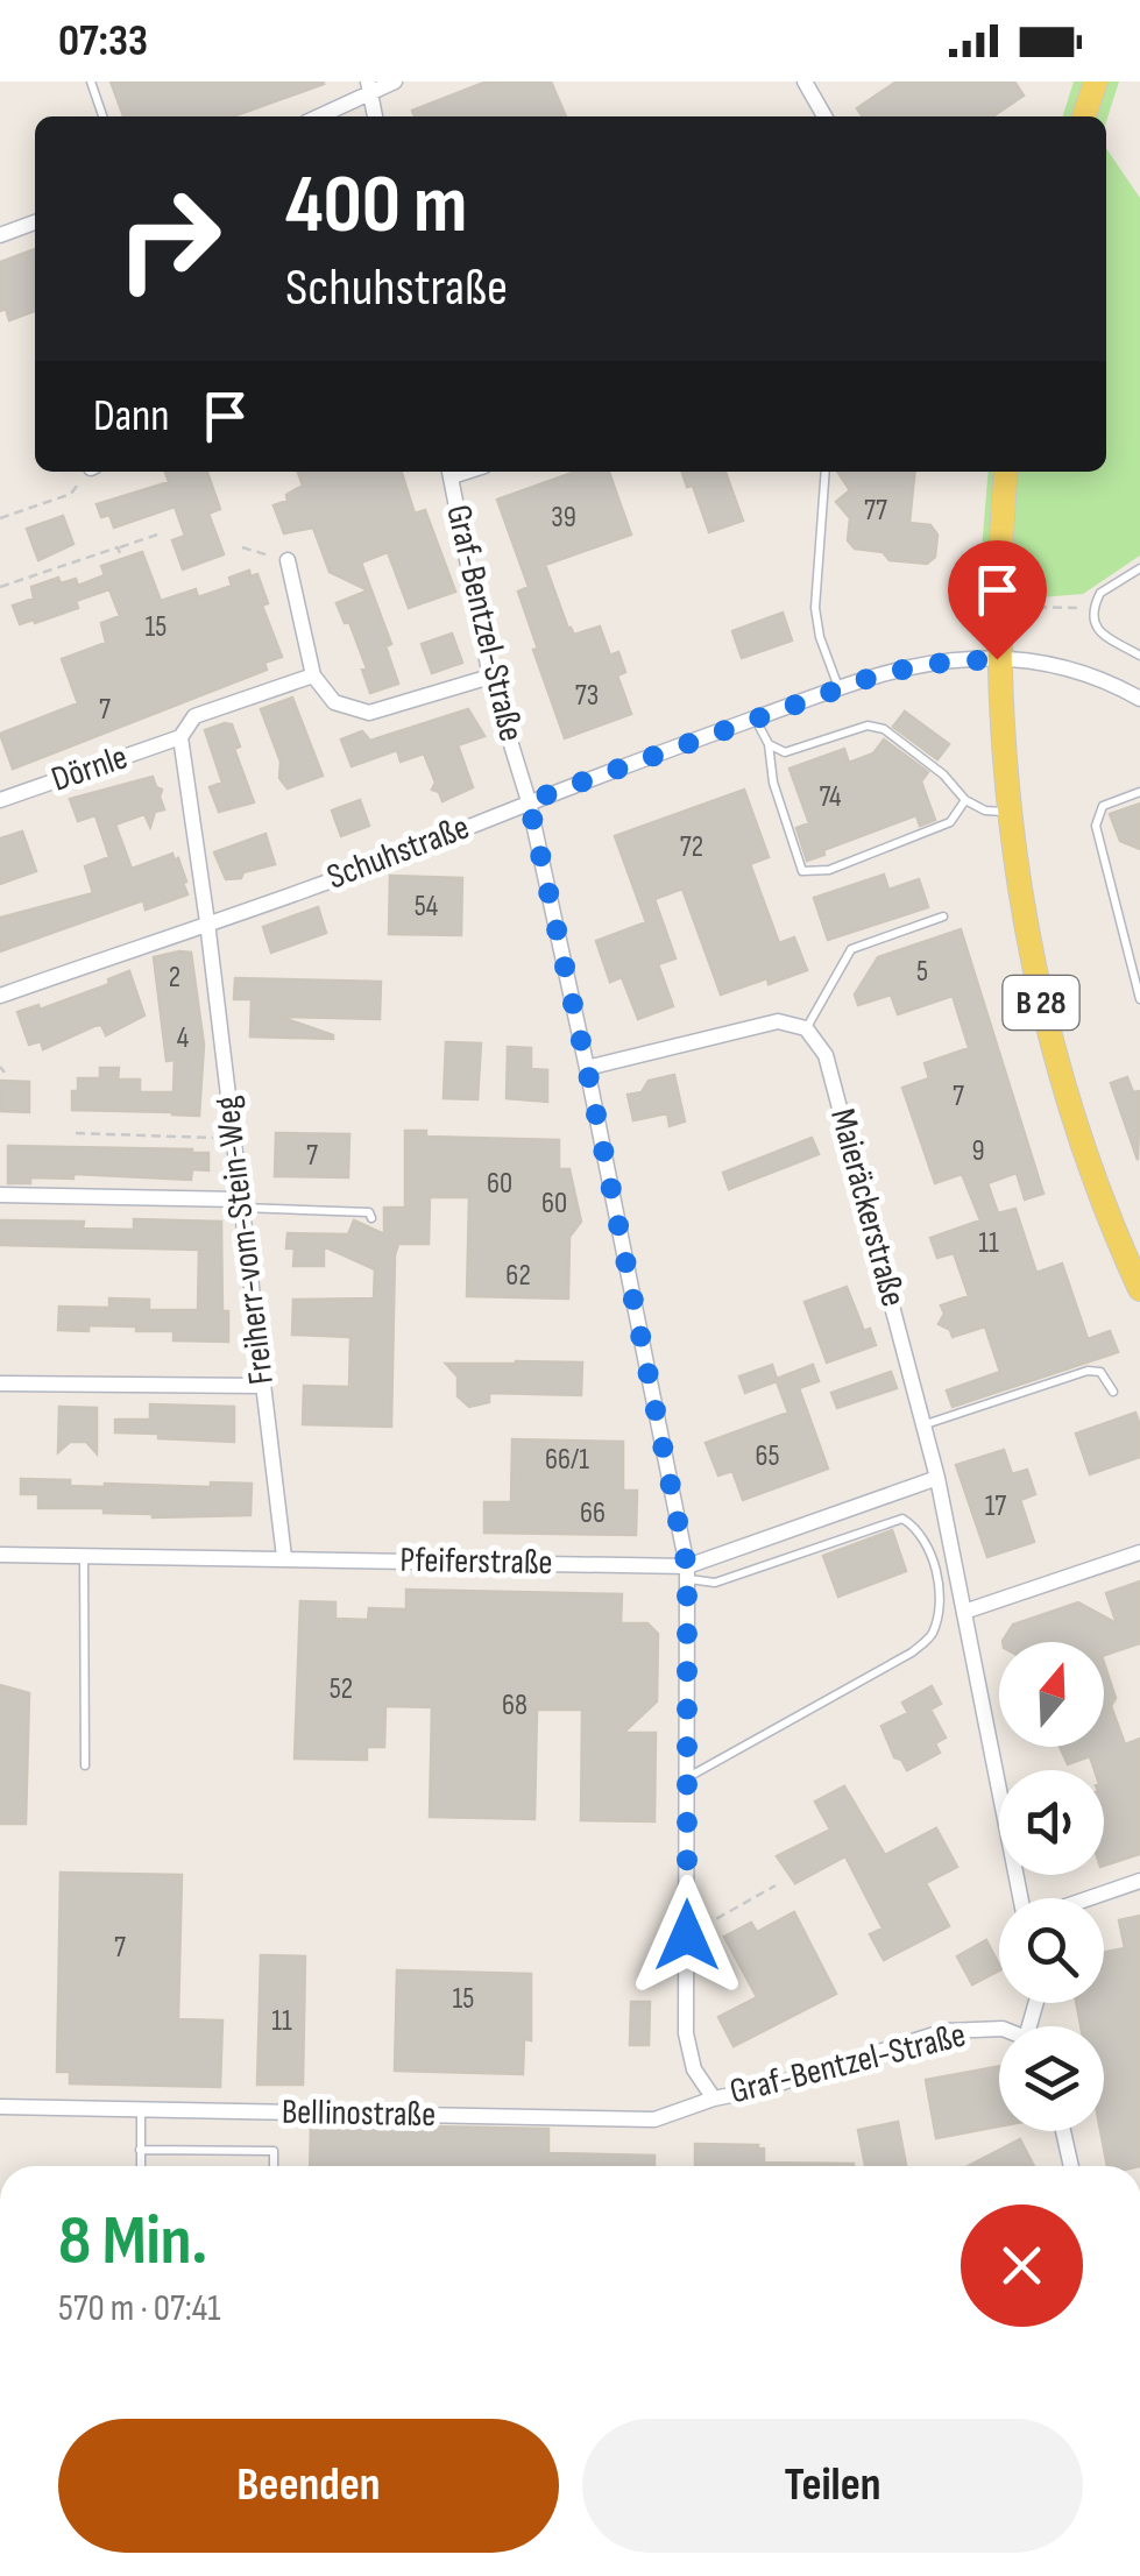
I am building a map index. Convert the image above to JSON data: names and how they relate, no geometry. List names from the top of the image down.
{
  "streets": {
    "main road": ["B 28"],
    "street": [
      "Graf-Bentzel-Straße",
      "Dörnle",
      "Schuhstraße",
      "Maieräckerstraße",
      "Freiherr-vom-Stein-Weg",
      "Pfeiferstraße",
      "Bellinostraße"
    ]
  },
  "crossings": [
    ["Graf-Bentzel-Straße", "Schuhstraße"],
    ["Graf-Bentzel-Straße", "Pfeiferstraße"],
    ["Graf-Bentzel-Straße", "Bellinostraße"],
    ["Dörnle", "Schuhstraße"],
    ["Dörnle", "Freiherr-vom-Stein-Weg"],
    ["Schuhstraße", "B 28"],
    ["Schuhstraße", "Freiherr-vom-Stein-Weg"],
    ["Maieräckerstraße", "Pfeiferstraße"],
    ["Freiherr-vom-Stein-Weg", "Pfeiferstraße"]
  ],
  "house_numbers": [
    "77",
    "39",
    "15",
    "73",
    "7",
    "74",
    "72",
    "54",
    "5",
    "2",
    "4",
    "7",
    "9",
    "7",
    "60",
    "60",
    "11",
    "62",
    "65",
    "66/1",
    "17",
    "66",
    "52",
    "68",
    "7",
    "15",
    "11"
  ],
  "north": "top",
  "page": {
    "status": "07:33",
    "turn": ["400 m", "Schuhstraße"],
    "then": "Dann",
    "heading": ["8 Min.", "570 m · 07:41"],
    "buttons": ["Beenden", "Teilen"]
  }
}
